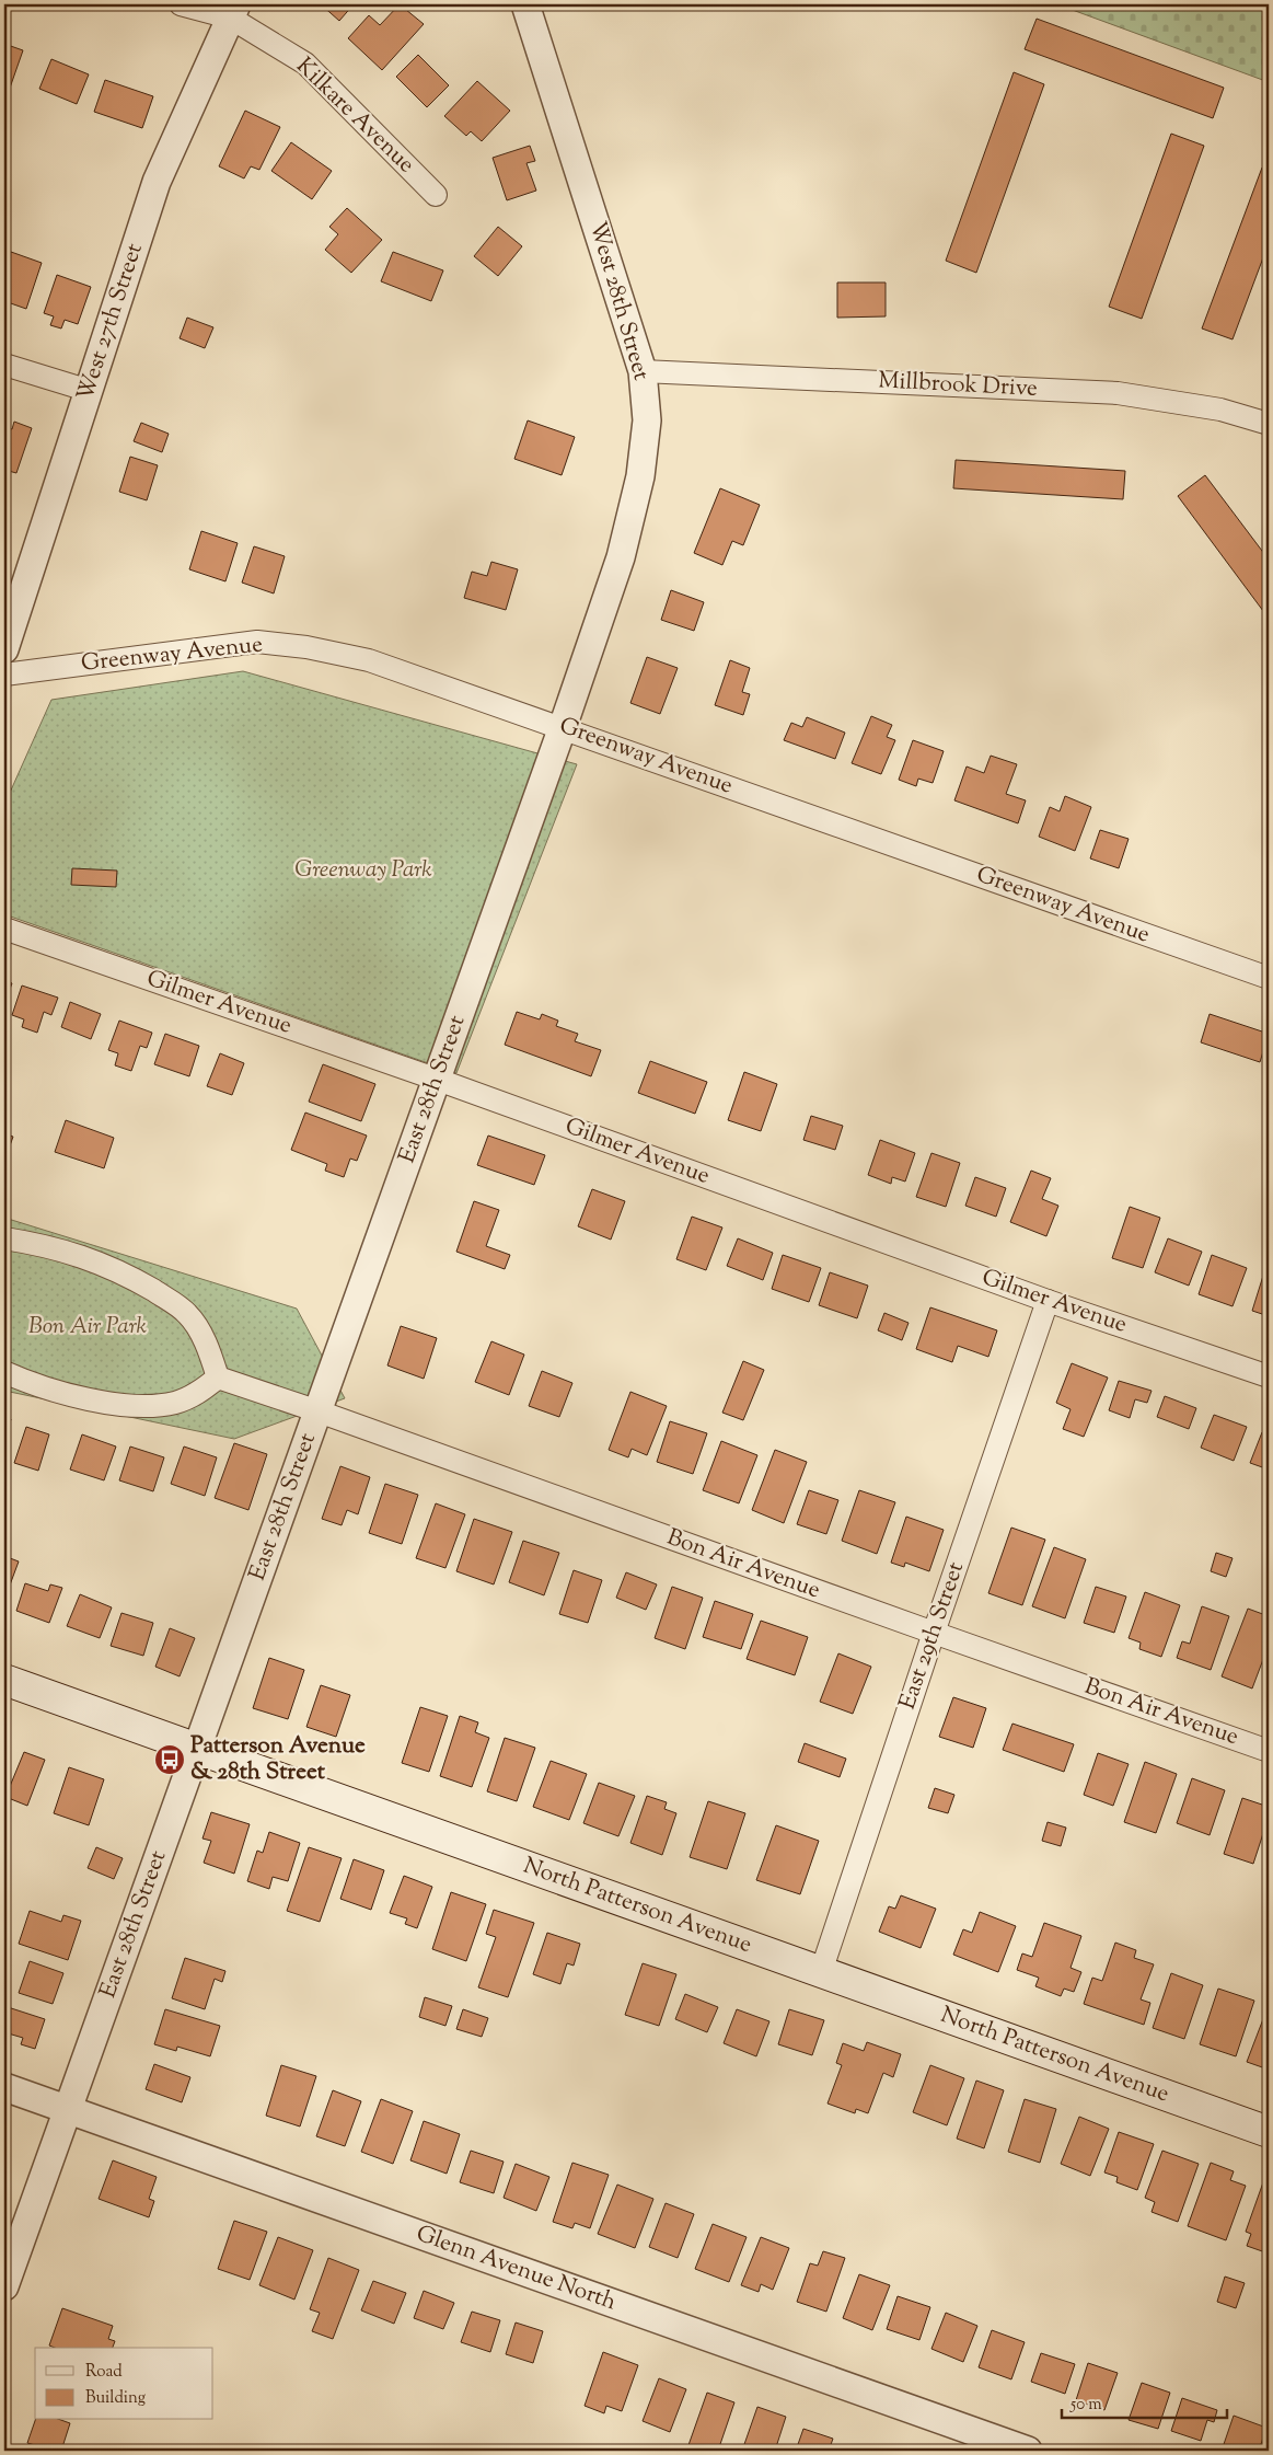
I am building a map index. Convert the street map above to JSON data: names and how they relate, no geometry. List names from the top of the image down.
{
  "streets": {
    "main road": ["North Patterson Avenue"],
    "street": [
      "Kilkare Avenue",
      "West 28th Street",
      "West 27th Street",
      "Millbrook Drive",
      "Greenway Avenue",
      "Gilmer Avenue",
      "East 28th Street",
      "Bon Air Avenue",
      "East 29th Street",
      "Glenn Avenue North"
    ]
  },
  "crossings": [
    ["Kilkare Avenue", "West 27th Street"],
    ["West 28th Street", "Millbrook Drive"],
    ["West 28th Street", "Greenway Avenue"],
    ["West 28th Street", "East 28th Street"],
    ["Greenway Avenue", "East 28th Street"],
    ["Gilmer Avenue", "East 28th Street"],
    ["Gilmer Avenue", "East 29th Street"],
    ["East 28th Street", "Bon Air Avenue"],
    ["East 28th Street", "North Patterson Avenue"],
    ["East 28th Street", "Glenn Avenue North"],
    ["Bon Air Avenue", "East 29th Street"],
    ["East 29th Street", "North Patterson Avenue"]
  ],
  "parks": ["Greenway Park", "Bon Air Park"],
  "places": {
    "bus stop": ["Patterson Avenue & 28th Street"]
  },
  "legend": ["Road", "Building"],
  "scale_bar": "50 m"
}
